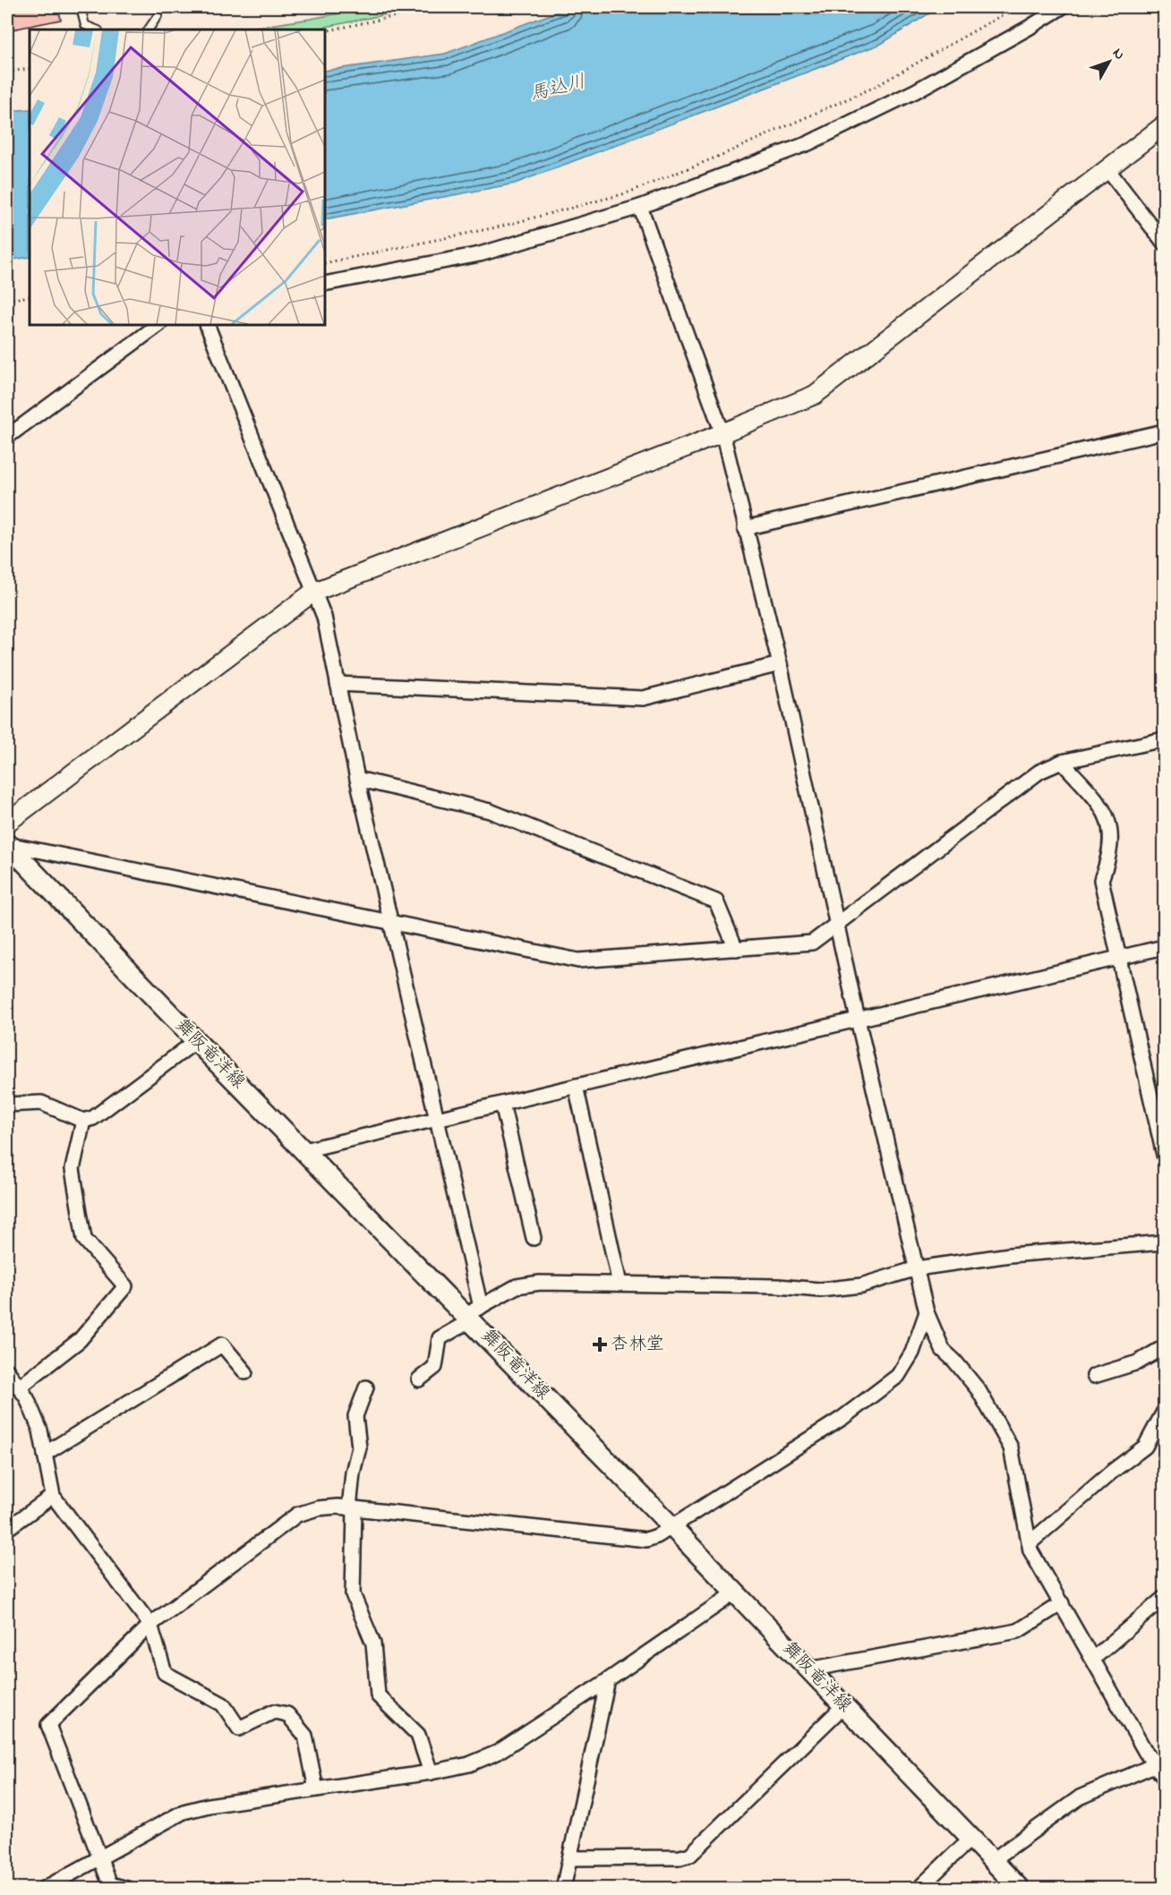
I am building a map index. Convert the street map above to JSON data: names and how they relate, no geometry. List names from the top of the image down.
{
  "streets": {
    "main road": ["舞阪竜洋線"]
  },
  "water": ["馬込川"],
  "places": {
    "health": ["杏林堂"]
  },
  "north": "top right"
}
